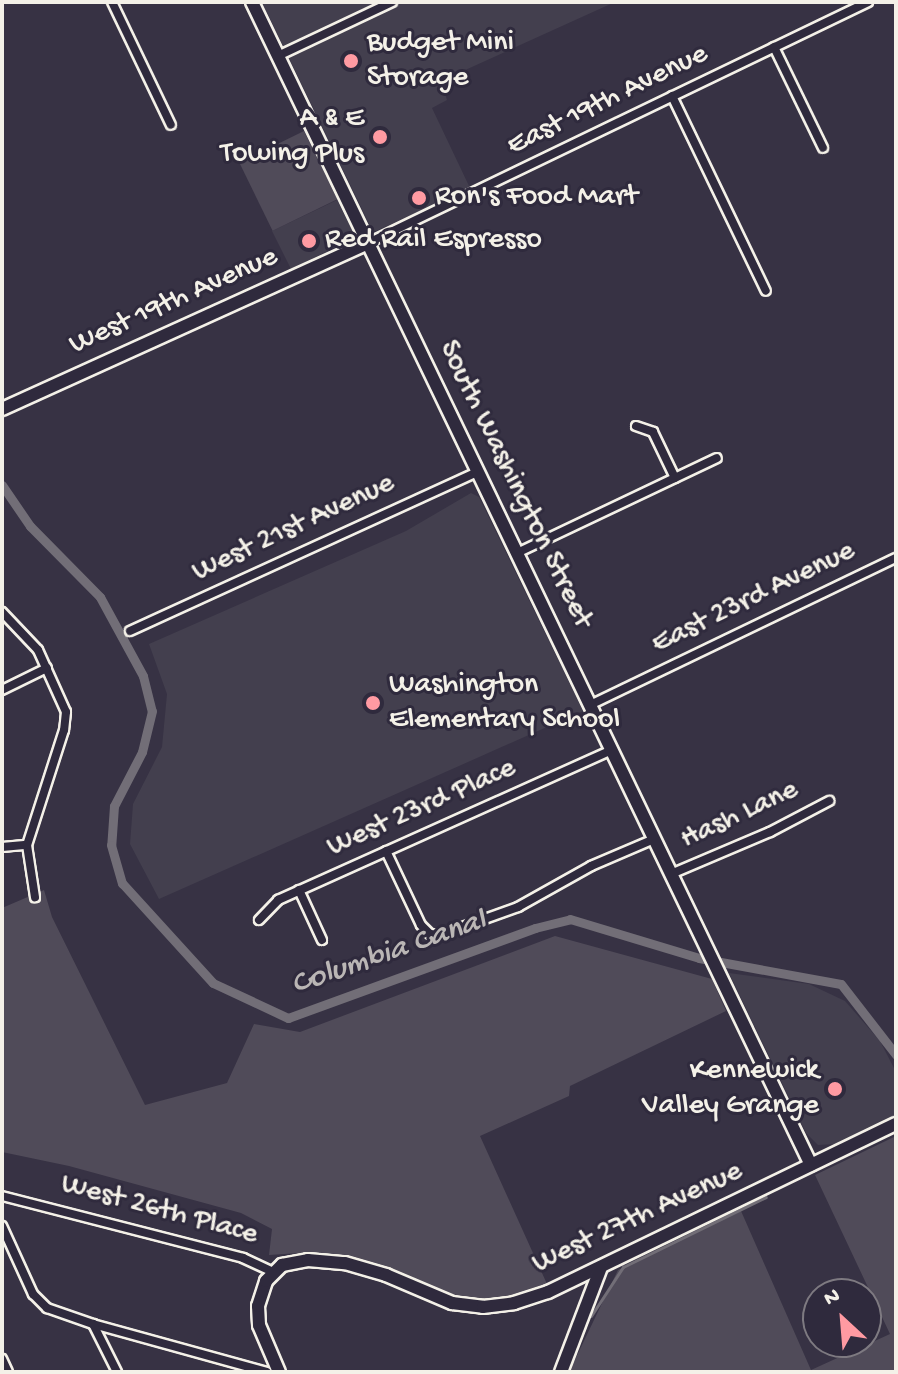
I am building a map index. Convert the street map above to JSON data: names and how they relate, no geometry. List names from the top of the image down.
{
  "streets": {
    "main road": [
      "West 19th Avenue",
      "South Washington Street",
      "West 26th Place",
      "West 27th Avenue"
    ],
    "street": [
      "East 19th Avenue",
      "West 21st Avenue",
      "East 23rd Avenue",
      "West 23rd Place",
      "Hash Lane"
    ]
  },
  "crossings": [
    ["East 19th Avenue", "West 19th Avenue"],
    ["East 19th Avenue", "South Washington Street"],
    ["West 19th Avenue", "South Washington Street"],
    ["South Washington Street", "West 21st Avenue"],
    ["South Washington Street", "East 23rd Avenue"],
    ["South Washington Street", "West 23rd Place"],
    ["South Washington Street", "Hash Lane"],
    ["South Washington Street", "West 27th Avenue"],
    ["West 26th Place", "West 27th Avenue"]
  ],
  "water": ["Columbia Canal"],
  "places": [
    "Budget Mini Storage",
    "A & E Towing Plus",
    "Ron's Food Mart",
    "Red Rail Espresso",
    "Washington Elementary School",
    "Kennewick Valley Grange"
  ],
  "north": "top left"
}
